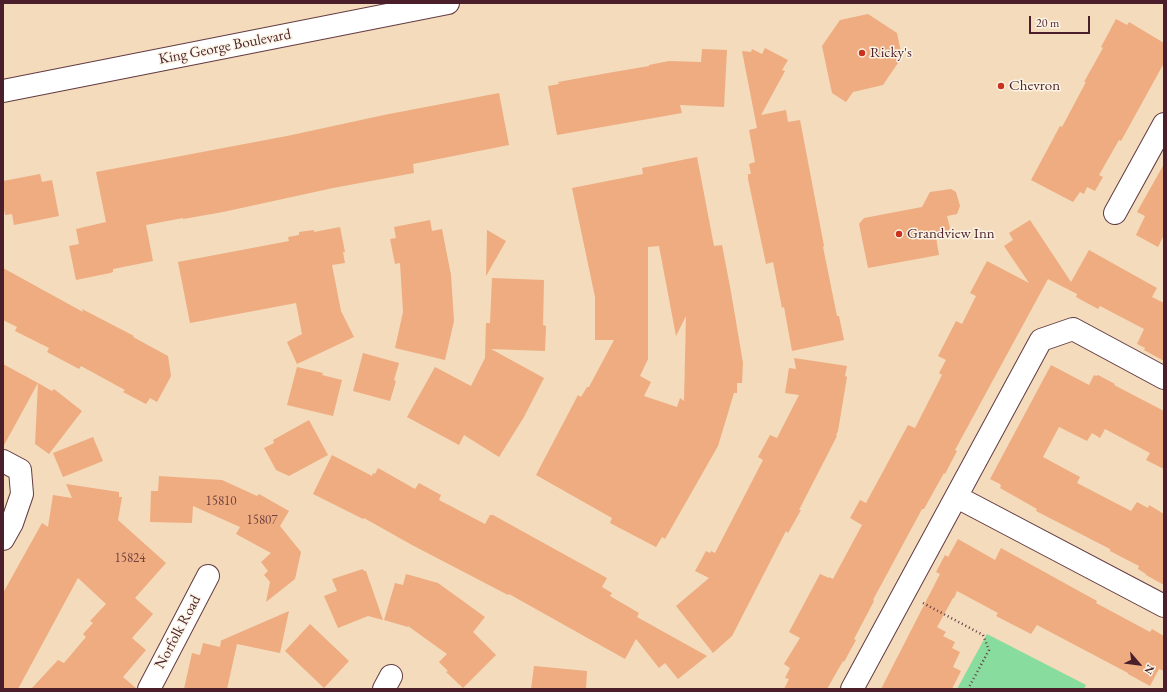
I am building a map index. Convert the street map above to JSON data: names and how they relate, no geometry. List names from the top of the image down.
{
  "streets": {
    "main road": ["King George Boulevard", "Norfolk Road"]
  },
  "places": ["Ricky's", "Chevron", "Grandview Inn"],
  "house_numbers": ["15810", "15807", "15824"],
  "scale_bar": "20 m",
  "north": "bottom right"
}
